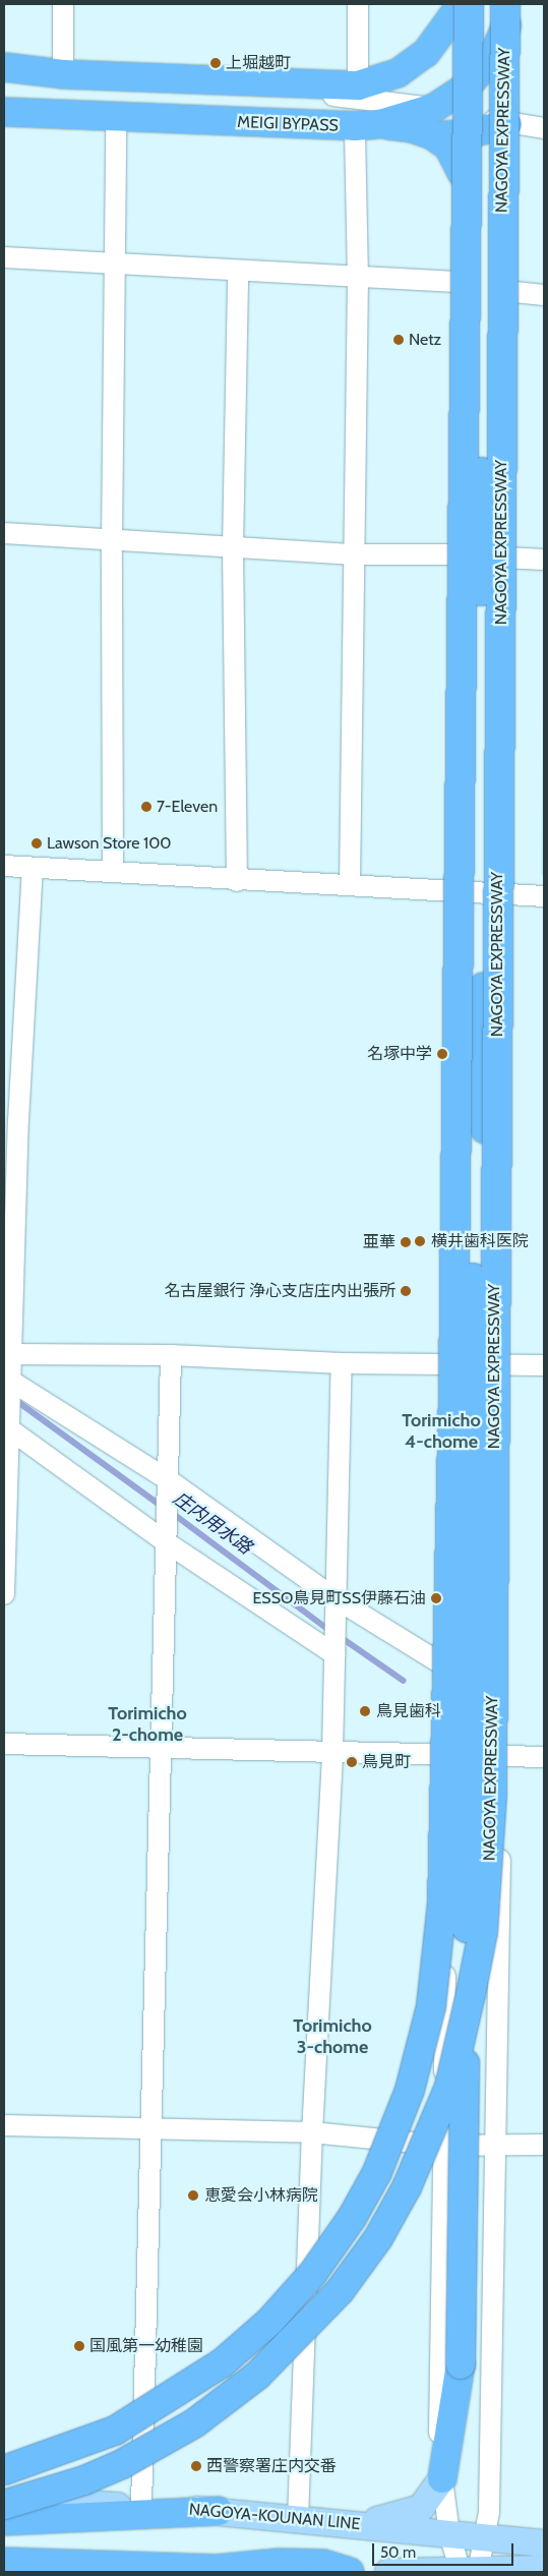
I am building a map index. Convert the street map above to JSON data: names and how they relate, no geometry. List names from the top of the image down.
{
  "streets": {
    "highway": ["MEIGI BYPASS", "NAGOYA EXPRESSWAY"],
    "main road": ["NAGOYA-KOUNAN LINE"]
  },
  "districts": ["Torimicho 4-chome", "Torimicho 2-chome", "Torimicho 3-chome"],
  "water": ["庄内用水路"],
  "places": [
    "上堀越町",
    "Netz",
    "7-Eleven",
    "Lawson Store 100",
    "名塚中学",
    "横井歯科医院",
    "亜華",
    "名古屋銀行 浄心支店庄内出張所",
    "ESSO鳥見町SS伊藤石油",
    "鳥見歯科",
    "鳥見町",
    "恵愛会小林病院",
    "国風第一幼稚園",
    "西警察署庄内交番"
  ],
  "scale_bar": "50 m"
}
